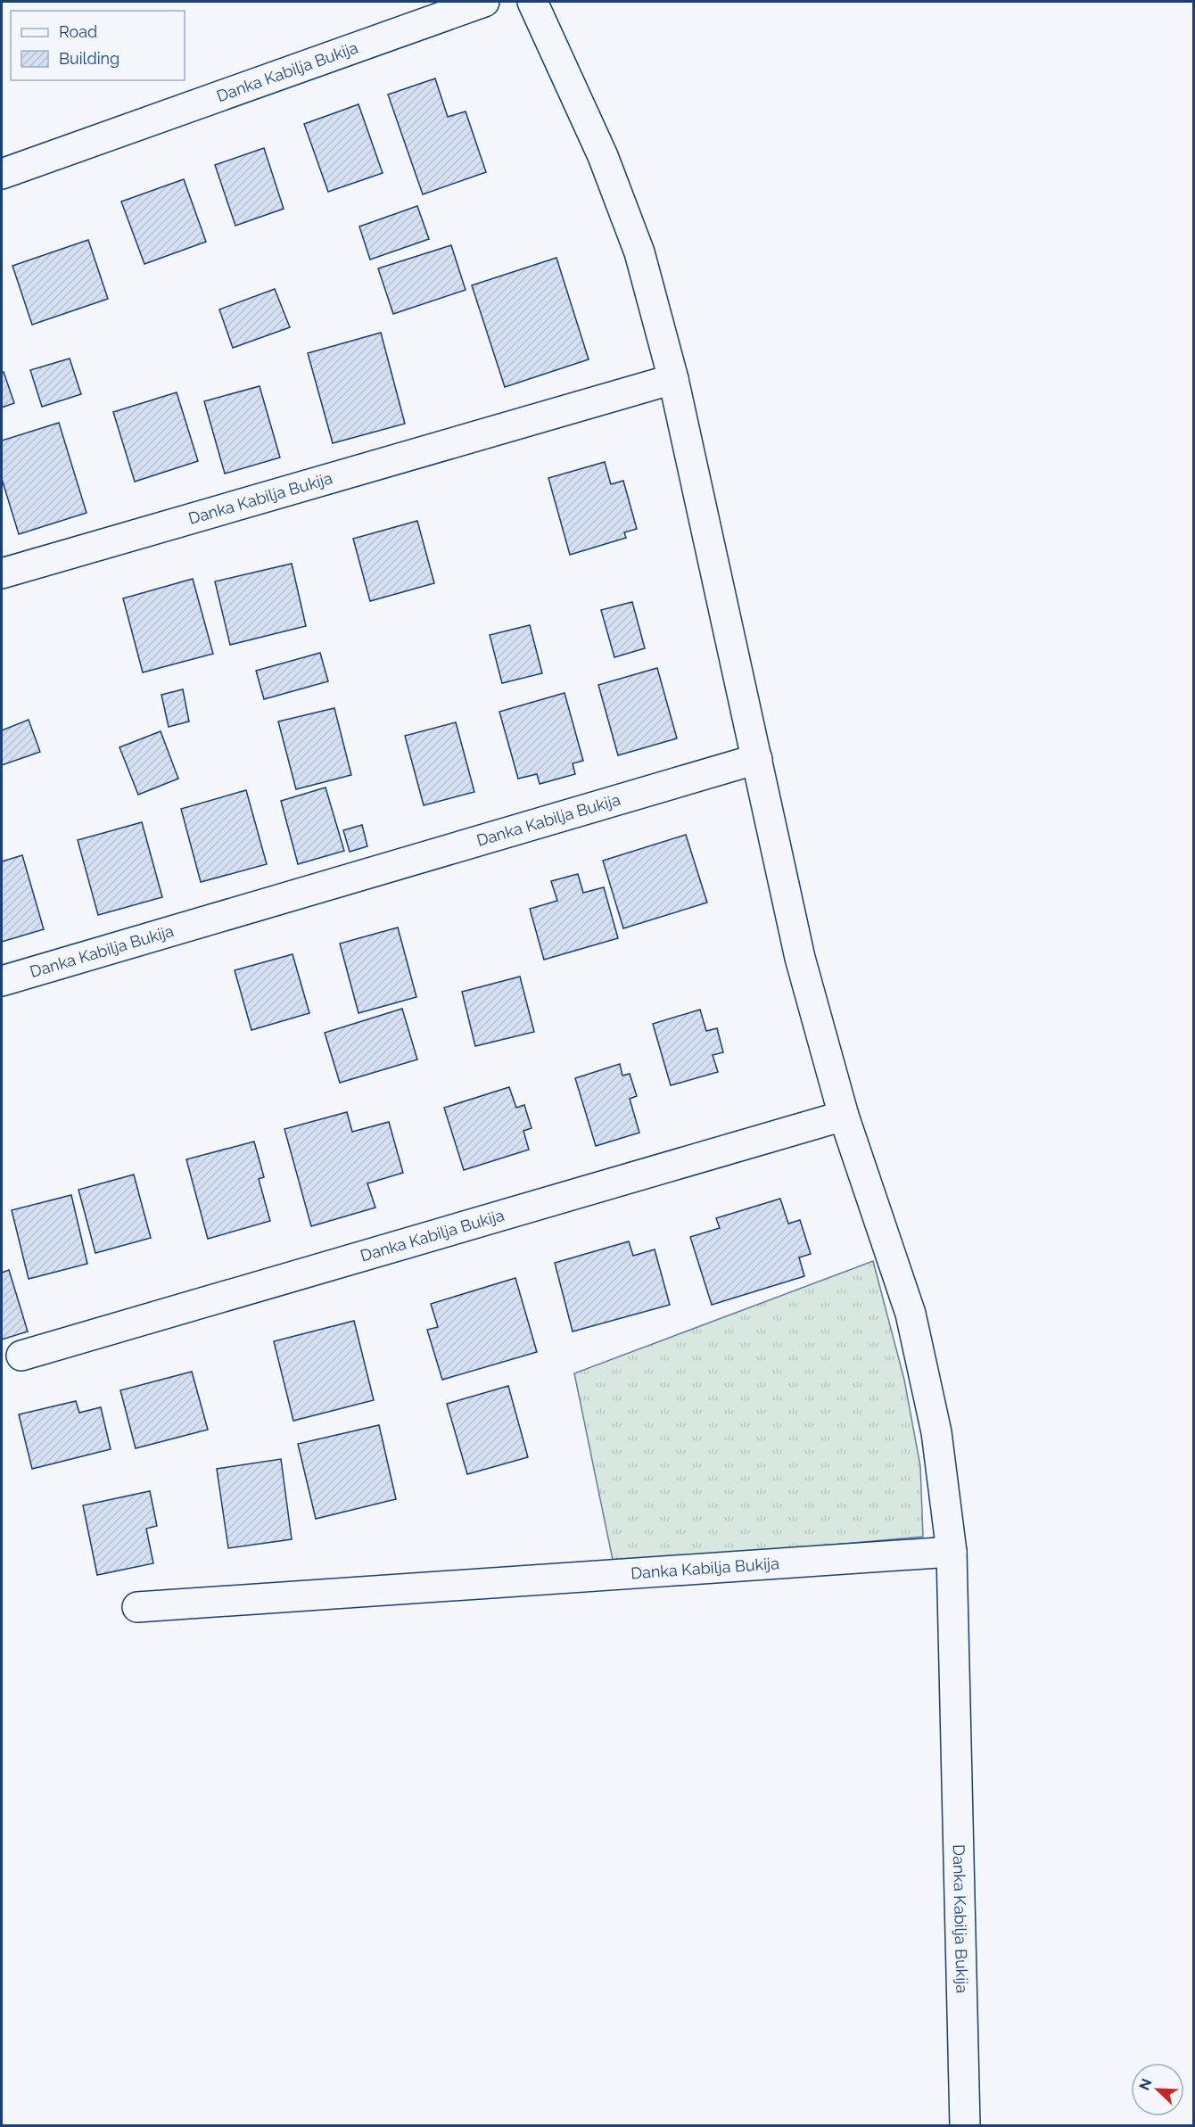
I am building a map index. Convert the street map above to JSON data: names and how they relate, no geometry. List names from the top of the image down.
{
  "streets": {
    "street": ["Danka Kabilja Bukija"]
  },
  "legend": ["Road", "Building"],
  "north": "top left"
}
